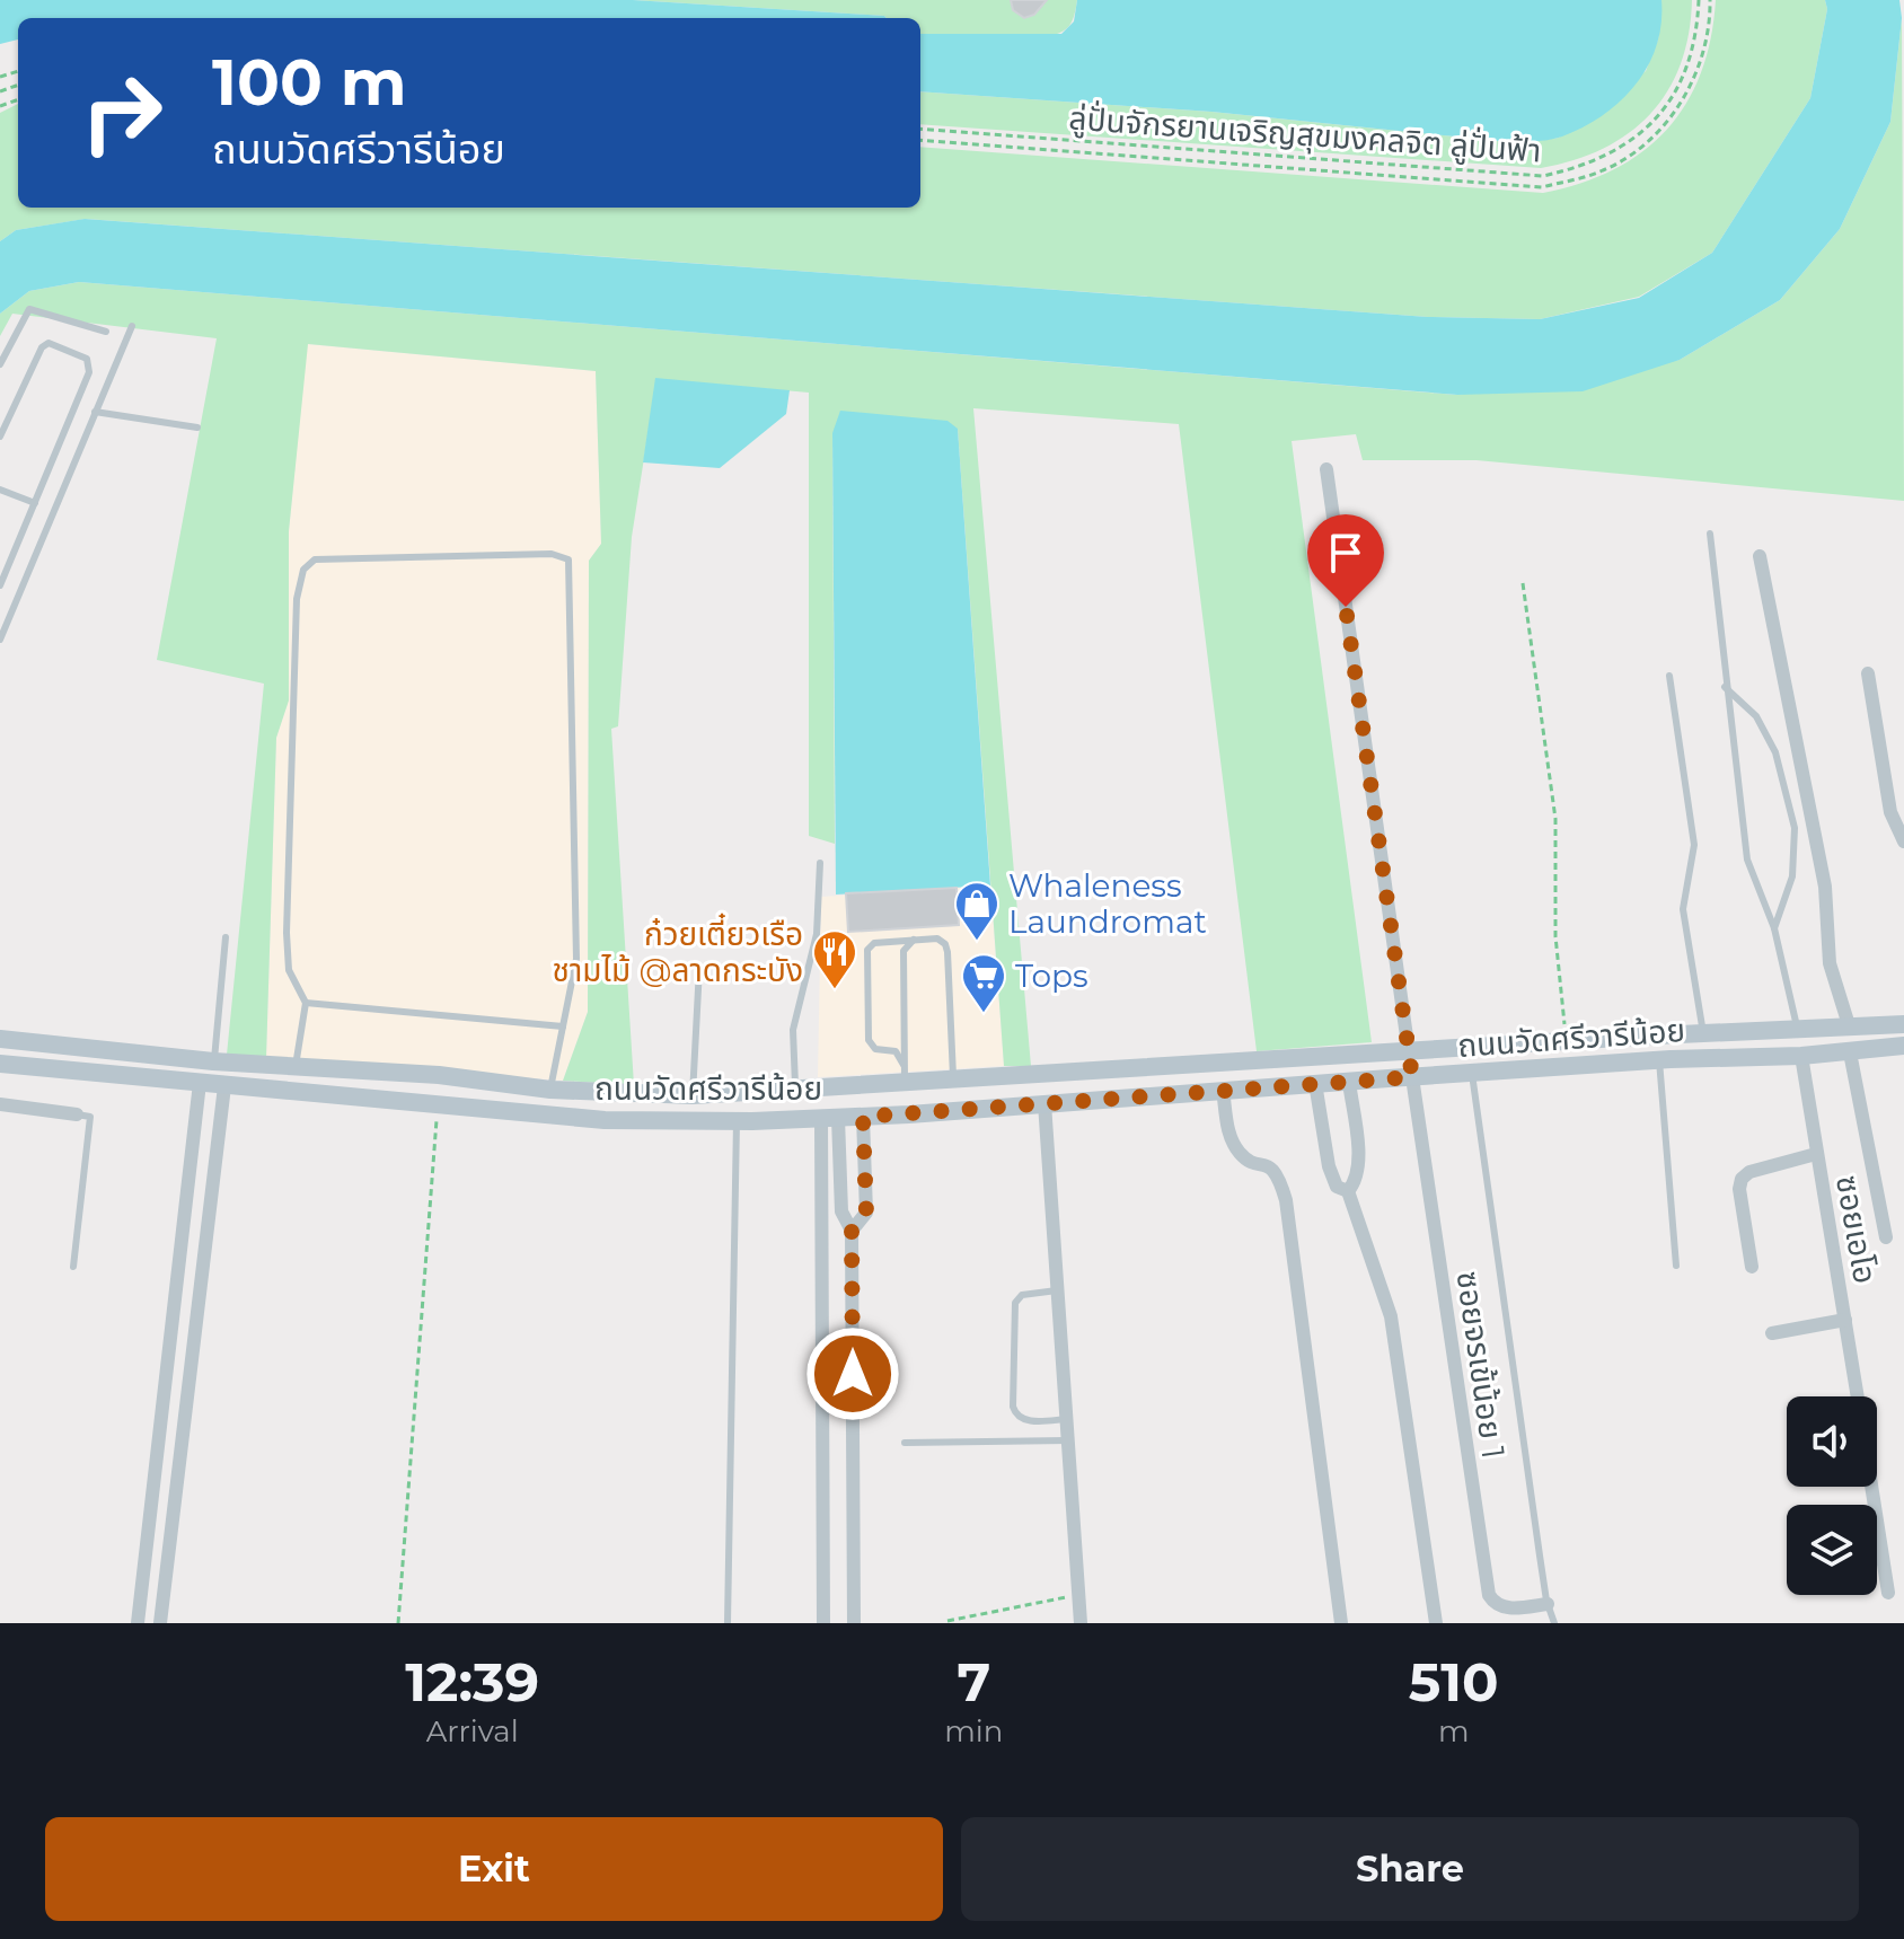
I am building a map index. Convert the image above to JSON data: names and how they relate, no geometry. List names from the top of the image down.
{
  "streets": {
    "main road": ["ถนนวัดศรีวารีน้อย"],
    "street": ["ซอยเอโอ", "ซอยจรเข้น้อย 1"],
    "path": ["ลู่ปั่นจักรยานเจริญสุขมงคลจิต ลู่ปั่นฟ้า"]
  },
  "crossings": [
    ["ถนนวัดศรีวารีน้อย", "ซอยเอโอ"],
    ["ถนนวัดศรีวารีน้อย", "ซอยจรเข้น้อย 1"]
  ],
  "places": {
    "shop": ["Whaleness Laundromat"],
    "restaurant": ["ก๋วยเตี๋ยวเรือ ชามไม้ @ลาดกระบัง"],
    "supermarket": ["Tops"]
  },
  "page": {
    "turn": ["100 m", "ถนนวัดศรีวารีน้อย"],
    "eta": [
      "12:39",
      "Arrival",
      "7",
      "min",
      "510",
      "m"
    ],
    "buttons": ["Exit", "Share"]
  }
}
